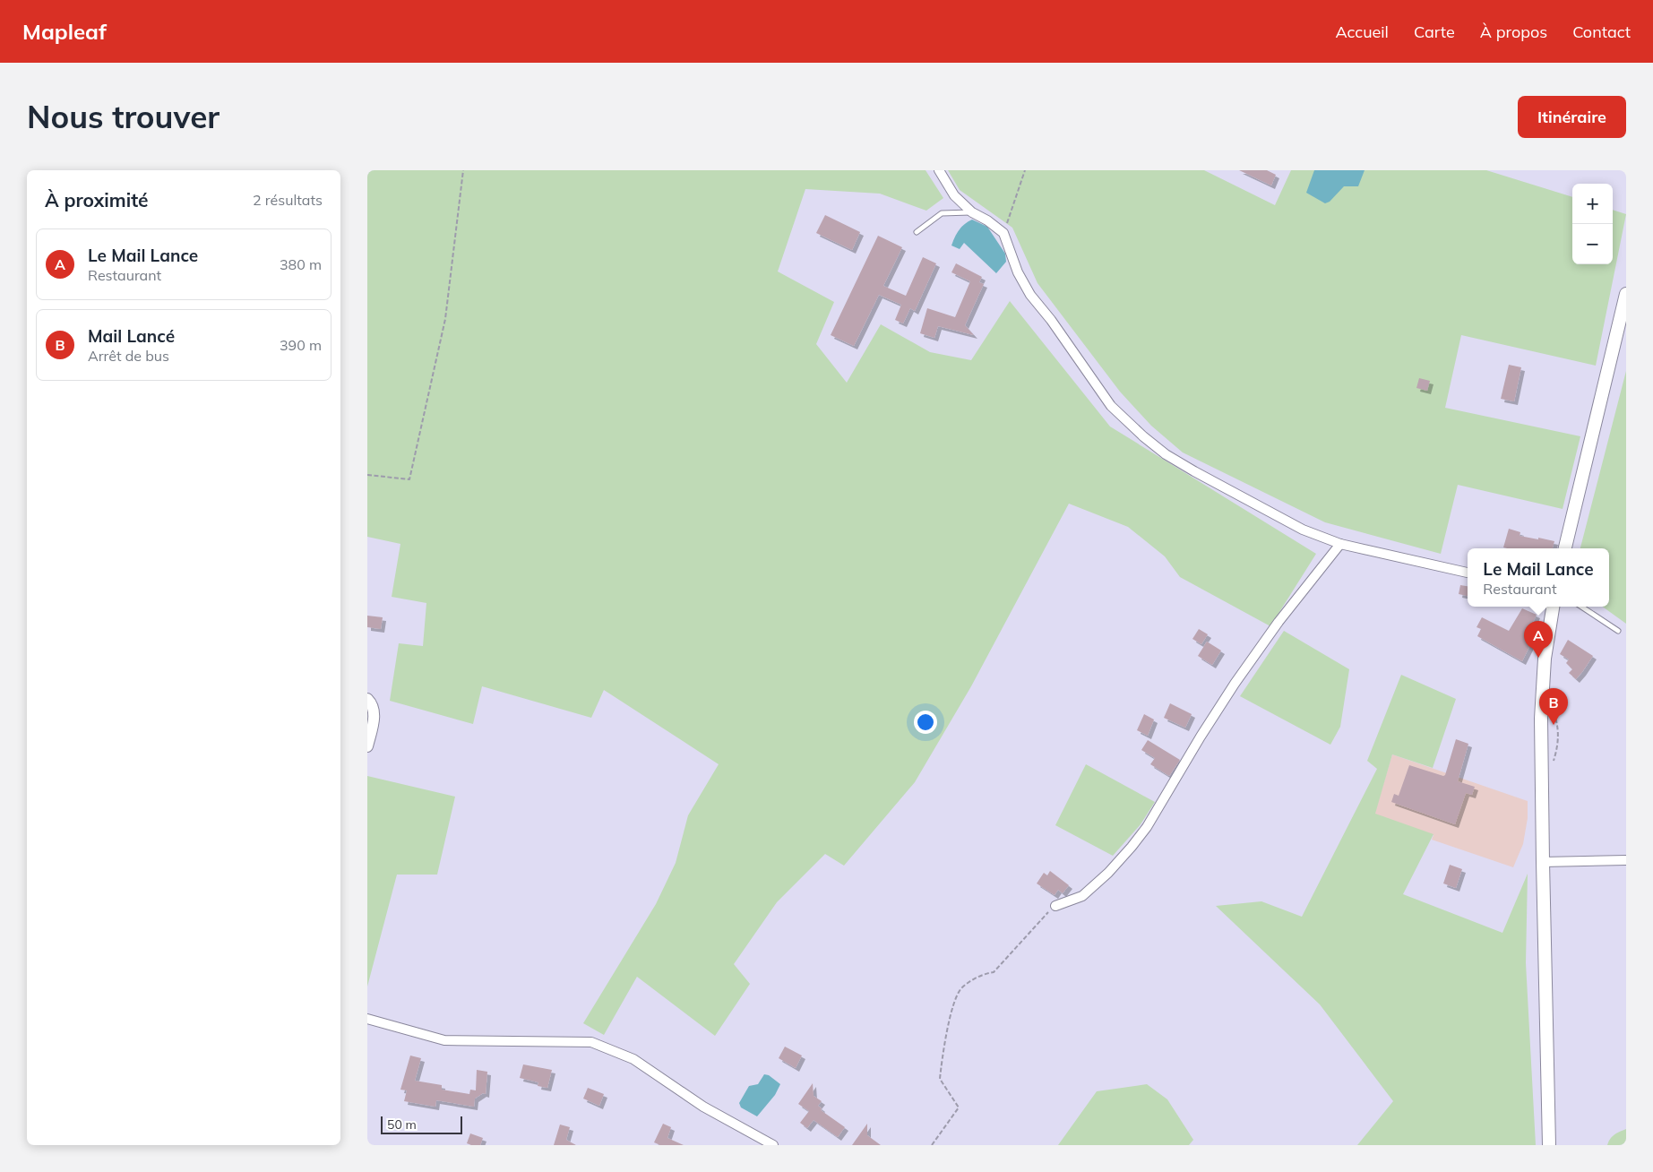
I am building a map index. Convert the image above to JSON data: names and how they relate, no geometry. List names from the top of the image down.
{
  "scale_bar": "50 m",
  "page": {
    "header": "Mapleaf",
    "nav": [
      "Accueil",
      "Carte",
      "À propos",
      "Contact"
    ],
    "buttons": "Itinéraire",
    "title": "Nous trouver",
    "heading": ["À proximité", "2 résultats"],
    "map_buttons": ["+", "−"],
    "list": [
      {
        "mark": "A",
        "name": "Le Mail Lance",
        "note": "Restaurant",
        "value": "380 m"
      },
      {
        "mark": "B",
        "name": "Mail Lancé",
        "note": "Arrêt de bus",
        "value": "390 m"
      }
    ],
    "popup": ["Le Mail Lance", "Restaurant"],
    "pins": ["A", "B"],
    "scale": "50 m"
  }
}
